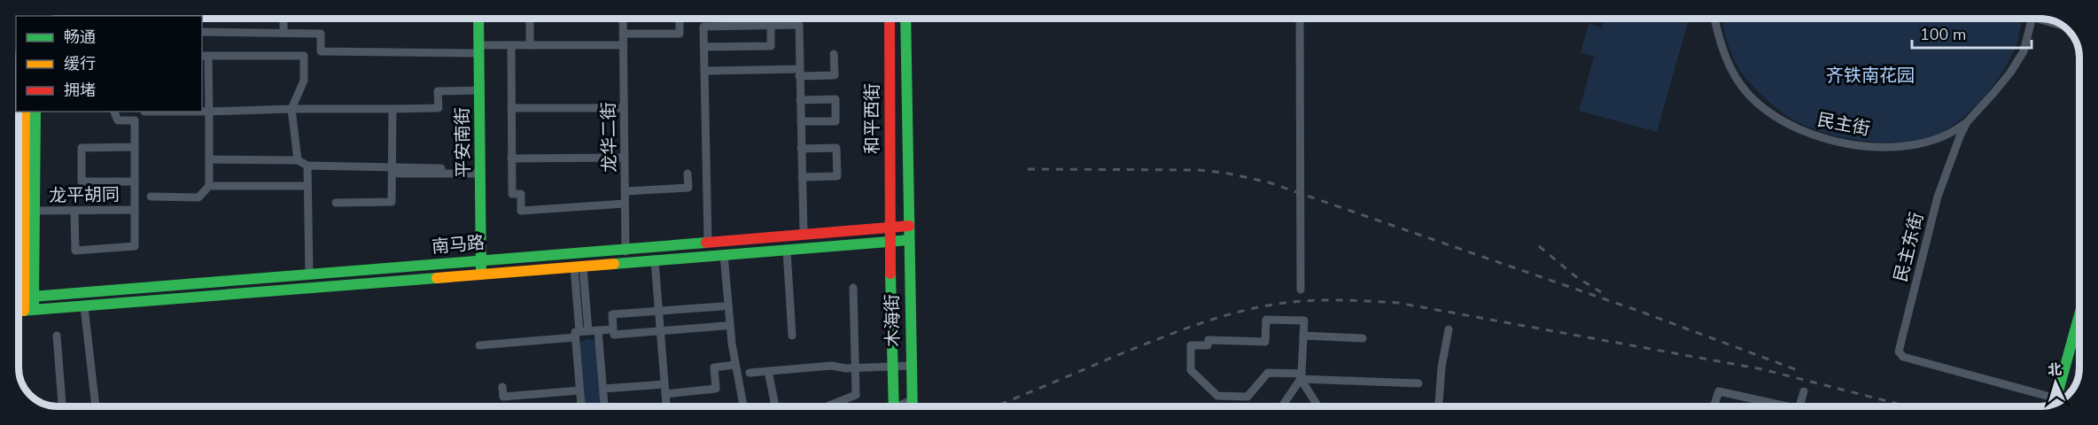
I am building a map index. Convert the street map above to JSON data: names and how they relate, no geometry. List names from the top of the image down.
{
  "streets": {
    "main road": [
      "和平西街",
      "平安南街",
      "南马路",
      "木海街"
    ],
    "street": [
      "民主街",
      "龙华二街",
      "龙平胡同",
      "民主东街"
    ]
  },
  "crossings": [
    ["和平西街", "南马路"],
    ["和平西街", "木海街"],
    ["民主街", "民主东街"],
    ["龙华二街", "南马路"],
    ["平安南街", "南马路"],
    ["南马路", "木海街"]
  ],
  "parks": ["齐铁南花园"],
  "legend": ["畅通", "缓行", "拥堵"],
  "scale_bar": "100 m",
  "north": "top"
}
